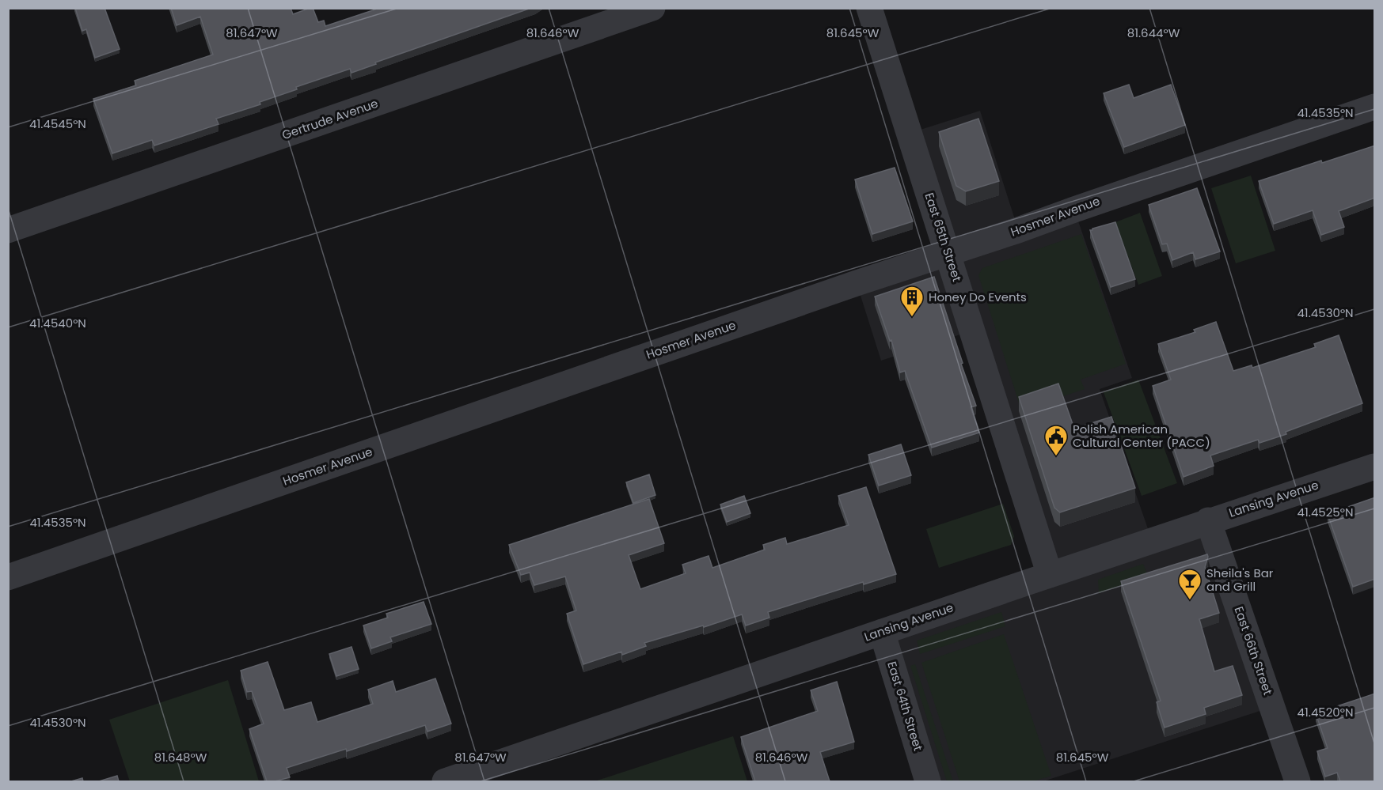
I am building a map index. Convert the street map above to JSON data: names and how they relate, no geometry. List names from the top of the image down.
{
  "streets": {
    "street": [
      "Gertrude Avenue",
      "Hosmer Avenue",
      "East 65th Street",
      "Lansing Avenue",
      "East 66th Street",
      "East 64th Street"
    ]
  },
  "crossings": [
    ["Hosmer Avenue", "East 65th Street"],
    ["East 65th Street", "Lansing Avenue"],
    ["Lansing Avenue", "East 66th Street"],
    ["Lansing Avenue", "East 64th Street"]
  ],
  "places": {
    "building": ["Honey Do Events"],
    "public building": ["Polish American Cultural Center (PACC)"],
    "bar": ["Sheila's Bar and Grill"]
  },
  "coordinates": [
    "81.647°W",
    "81.646°W",
    "81.645°W",
    "81.644°W",
    "41.4535°N",
    "41.4545°N",
    "41.4530°N",
    "41.4540°N",
    "41.4525°N",
    "41.4520°N",
    "81.648°W"
  ]
}
